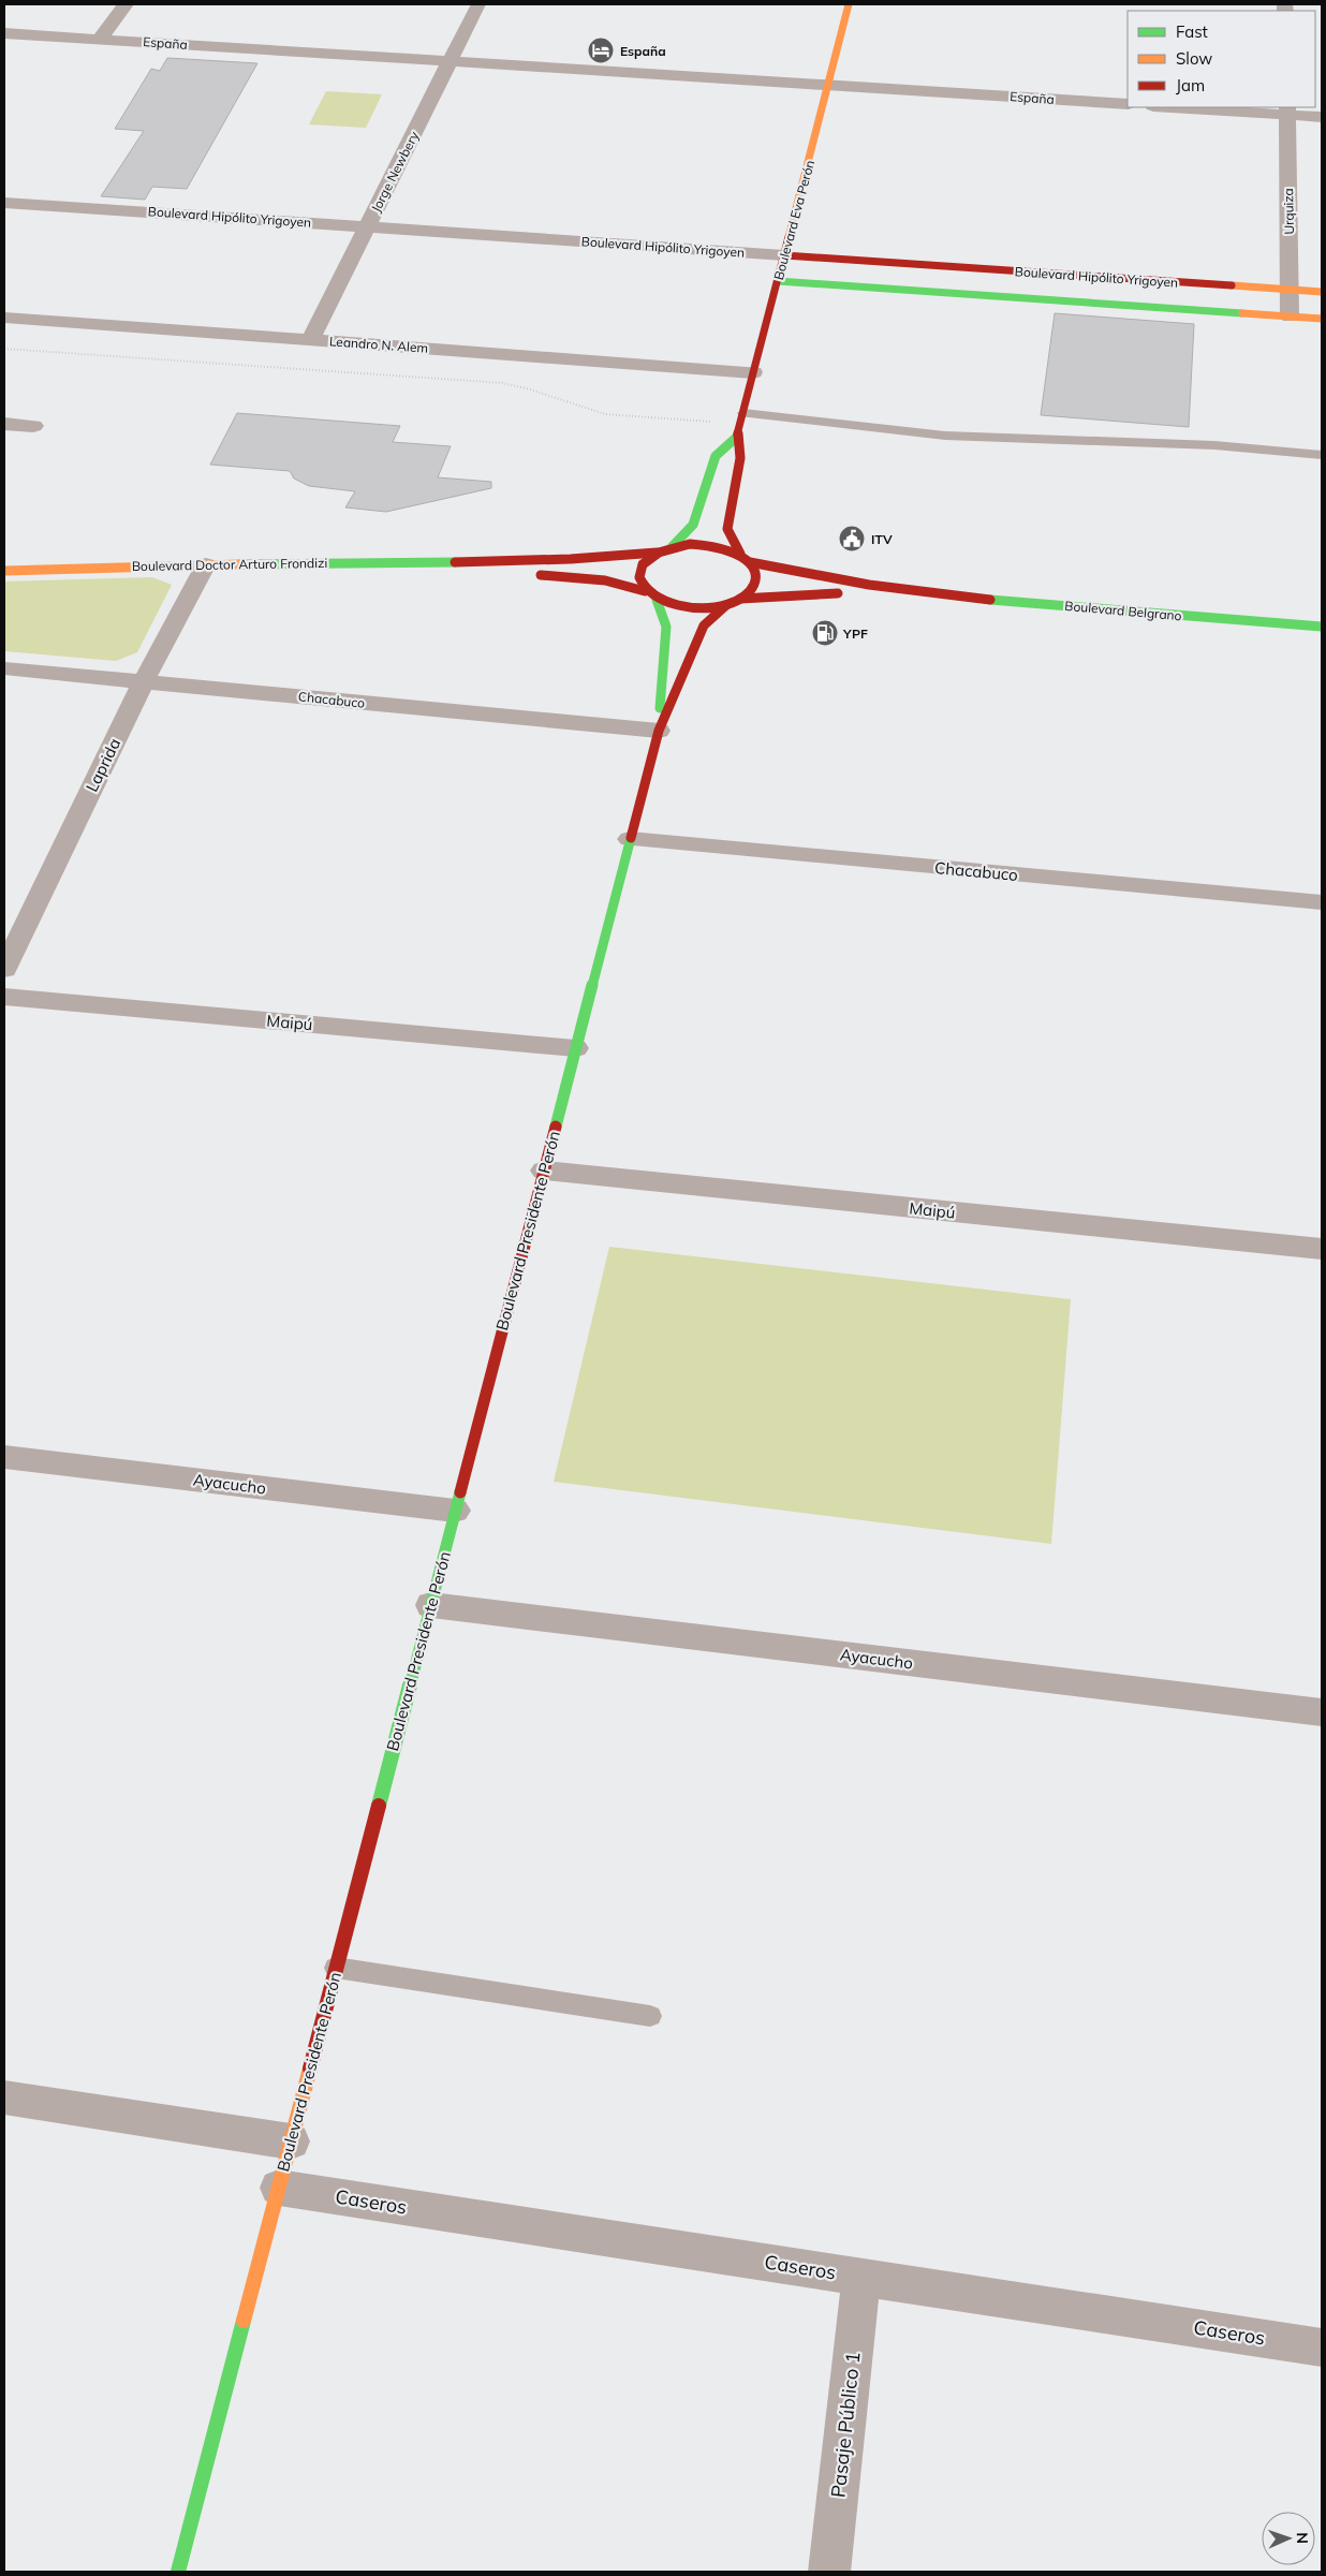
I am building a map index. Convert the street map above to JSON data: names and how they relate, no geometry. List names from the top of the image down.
{
  "streets": {
    "street": [
      "España",
      "Jorge Newbery",
      "Urquiza",
      "Boulevard Hipólito Yrigoyen",
      "Boulevard Eva Perón",
      "Leandro N. Alem",
      "Boulevard Doctor Arturo Frondizi",
      "Boulevard Belgrano",
      "Chacabuco",
      "Laprida",
      "Maipú",
      "Boulevard Presidente Perón",
      "Ayacucho",
      "Caseros",
      "Pasaje Público 1"
    ]
  },
  "crossings": [
    ["España", "Jorge Newbery"],
    ["España", "Boulevard Eva Perón"],
    ["Jorge Newbery", "Boulevard Hipólito Yrigoyen"],
    ["Jorge Newbery", "Leandro N. Alem"],
    ["Urquiza", "Boulevard Hipólito Yrigoyen"],
    ["Boulevard Hipólito Yrigoyen", "Boulevard Eva Perón"],
    ["Boulevard Eva Perón", "Leandro N. Alem"],
    ["Boulevard Doctor Arturo Frondizi", "Laprida"],
    ["Boulevard Doctor Arturo Frondizi", "Boulevard Presidente Perón"],
    ["Boulevard Belgrano", "Boulevard Presidente Perón"],
    ["Chacabuco", "Laprida"],
    ["Chacabuco", "Boulevard Presidente Perón"],
    ["Maipú", "Boulevard Presidente Perón"],
    ["Boulevard Presidente Perón", "Ayacucho"],
    ["Boulevard Presidente Perón", "Caseros"],
    ["Caseros", "Pasaje Público 1"]
  ],
  "places": {
    "hotel": ["España"],
    "public building": ["ITV"],
    "fuel station": ["YPF"]
  },
  "legend": ["Fast", "Slow", "Jam"],
  "north": "right"
}
